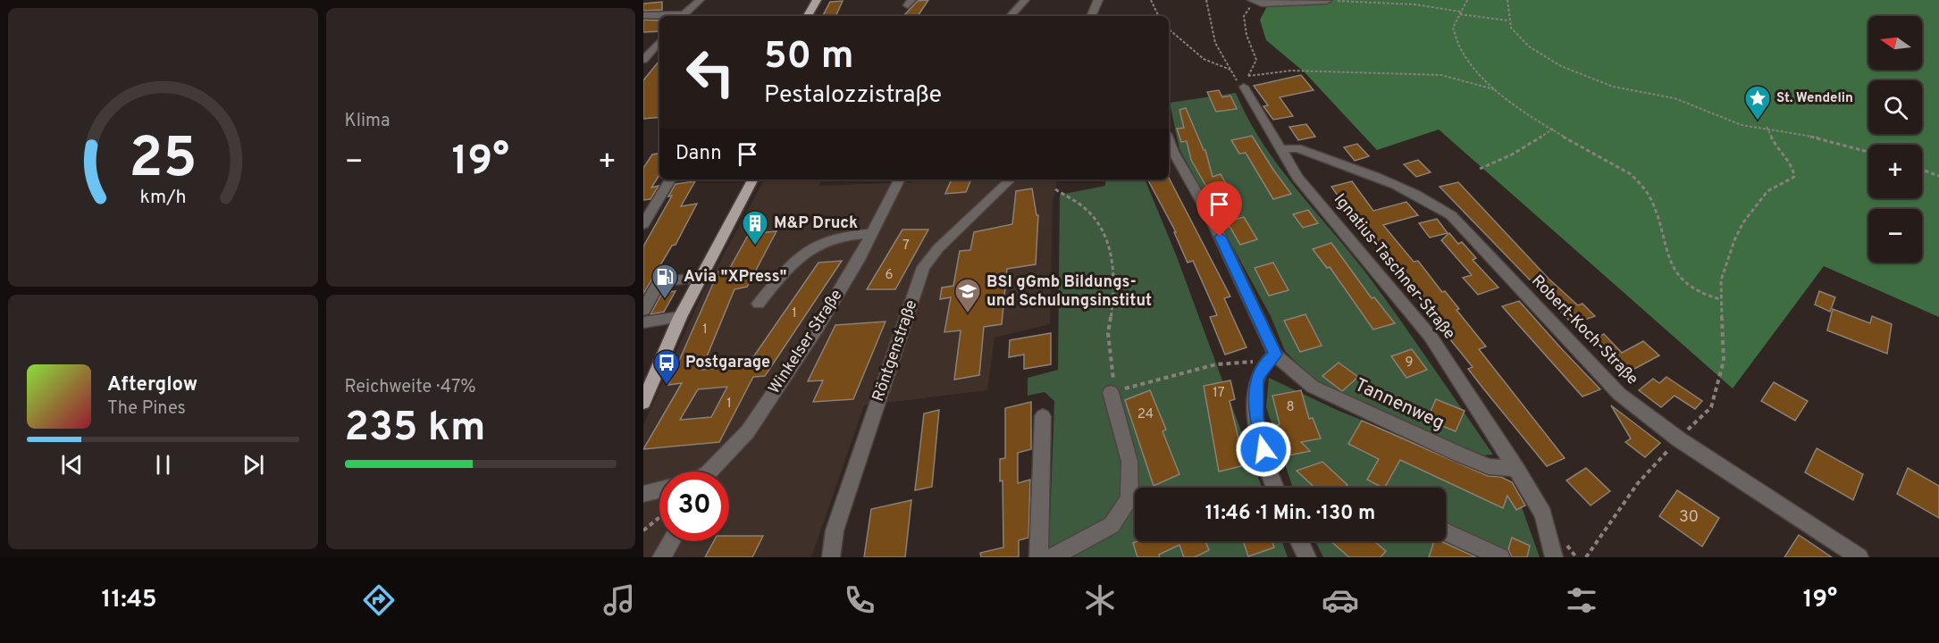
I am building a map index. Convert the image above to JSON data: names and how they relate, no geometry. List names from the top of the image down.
{
  "streets": {
    "street": [
      "Ignatius-Taschner-Straße",
      "Robert-Koch-Straße",
      "Winkelser Straße",
      "Röntgenstraße",
      "Tannenweg"
    ]
  },
  "crossings": [
    ["Ignatius-Taschner-Straße", "Robert-Koch-Straße"],
    ["Ignatius-Taschner-Straße", "Tannenweg"]
  ],
  "places": {
    "place": ["St. Wendelin"],
    "building": ["M&P Druck"],
    "fuel station": ["Avia \"XPress\""],
    "school or university": ["BSI gGmb Bildungs- und Schulungsinstitut"],
    "bus stop": ["Postgarage"]
  },
  "house_numbers": [
    "7",
    "6",
    "1",
    "1",
    "9",
    "17",
    "1",
    "8",
    "24",
    "30"
  ],
  "north": "left",
  "page": {
    "tile": [
      "Klima",
      ["Reichweite · 47%", "235 km"]
    ],
    "map_buttons": ["+", "−"],
    "turn": ["50 m", "Pestalozzistraße"],
    "then": "Dann",
    "heat": ["−", "19°", "+"],
    "song": ["Afterglow", "The Pines"],
    "limit": "30",
    "trip": "11:46 · 1 Min. · 130 m",
    "tabs": ["11:45", "19°"],
    "gauge": ["25", "km/h"]
  }
}
